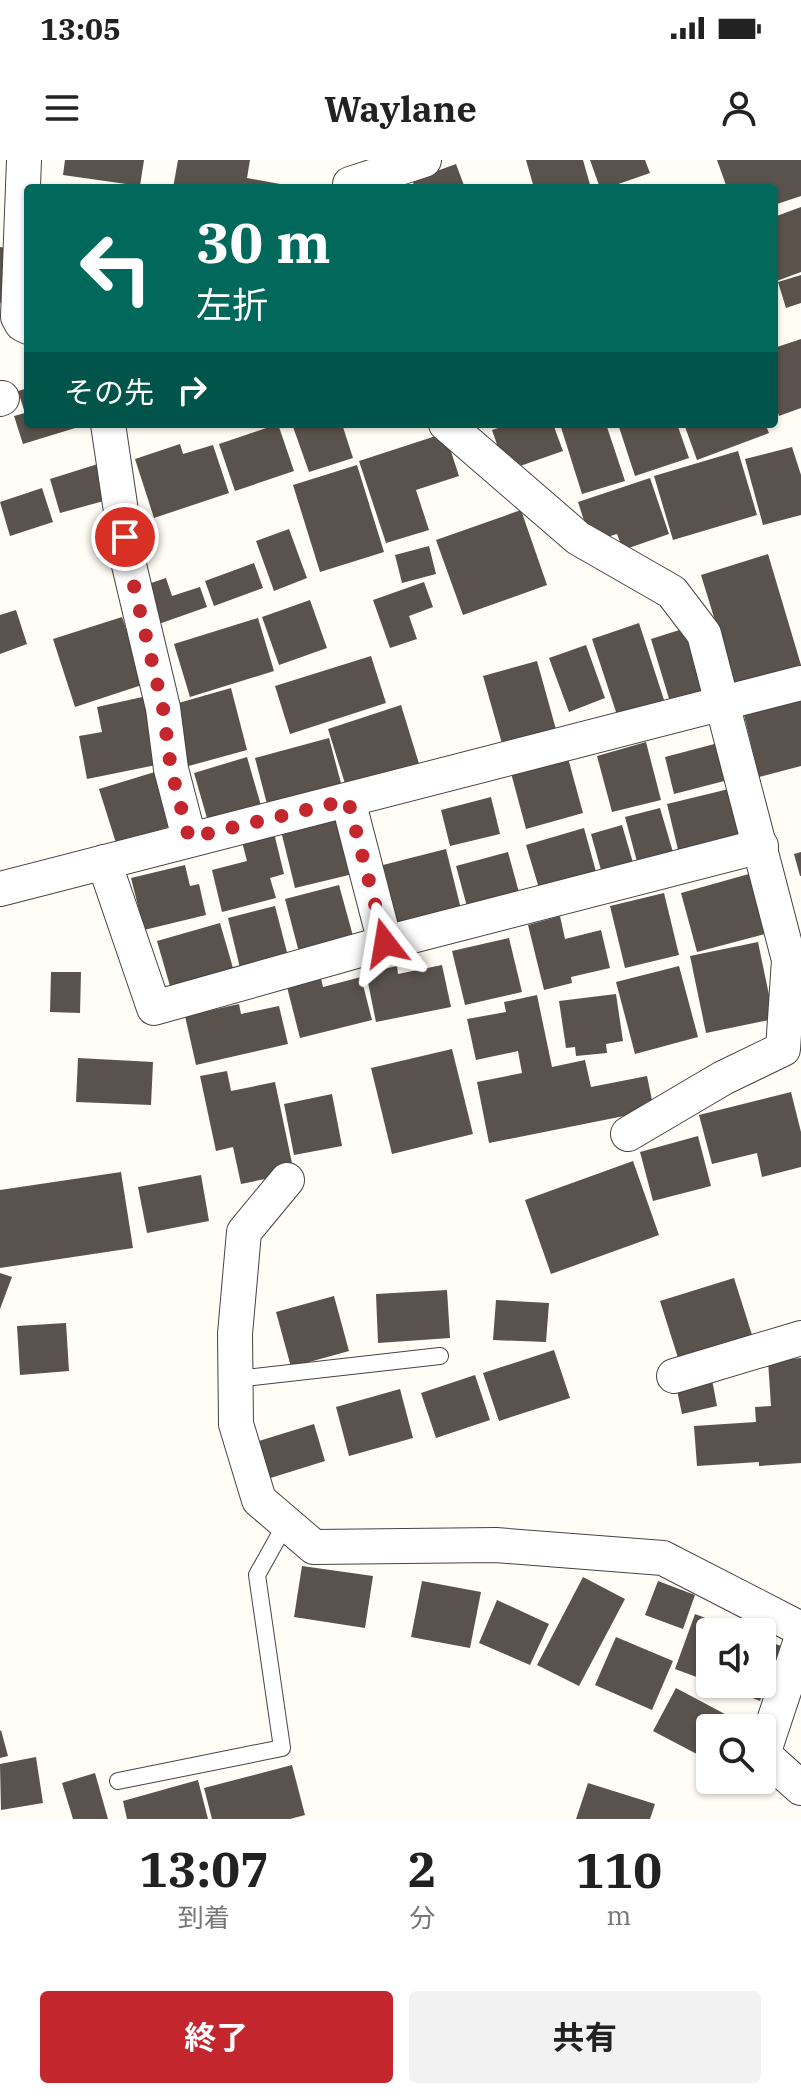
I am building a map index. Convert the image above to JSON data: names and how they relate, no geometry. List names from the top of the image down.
{
  "page": {
    "status": "13:05",
    "header": "Waylane",
    "turn": ["30 m", "左折"],
    "then": "その先",
    "eta": [
      "13:07",
      "到着",
      "2",
      "分",
      "110",
      "m"
    ],
    "buttons": ["終了", "共有"]
  }
}
